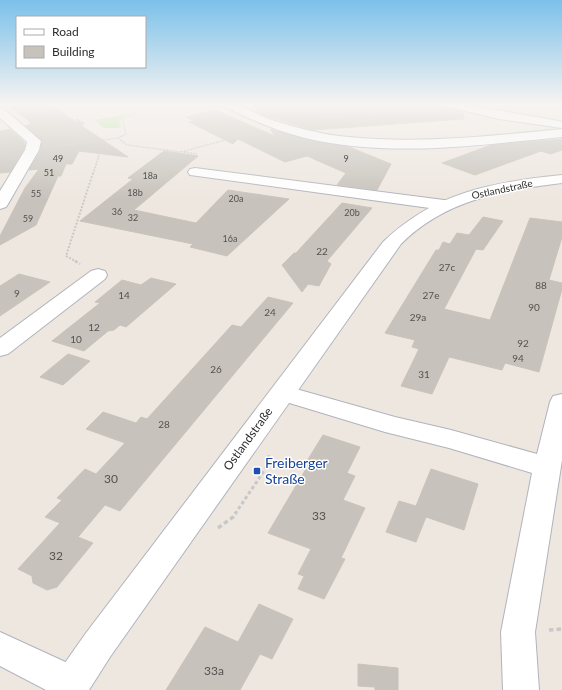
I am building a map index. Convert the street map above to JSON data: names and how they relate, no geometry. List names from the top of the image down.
{
  "streets": {
    "street": ["Ostlandstraße"]
  },
  "places": {
    "transit": ["Freiberger Straße"]
  },
  "house_numbers": [
    "49",
    "9",
    "51",
    "18a",
    "18b",
    "55",
    "20a",
    "36",
    "20b",
    "32",
    "59",
    "16a",
    "22",
    "27c",
    "88",
    "9",
    "14",
    "27e",
    "90",
    "24",
    "29a",
    "12",
    "10",
    "92",
    "94",
    "26",
    "31",
    "28",
    "30",
    "33",
    "32",
    "33a"
  ],
  "legend": ["Road", "Building"]
}
